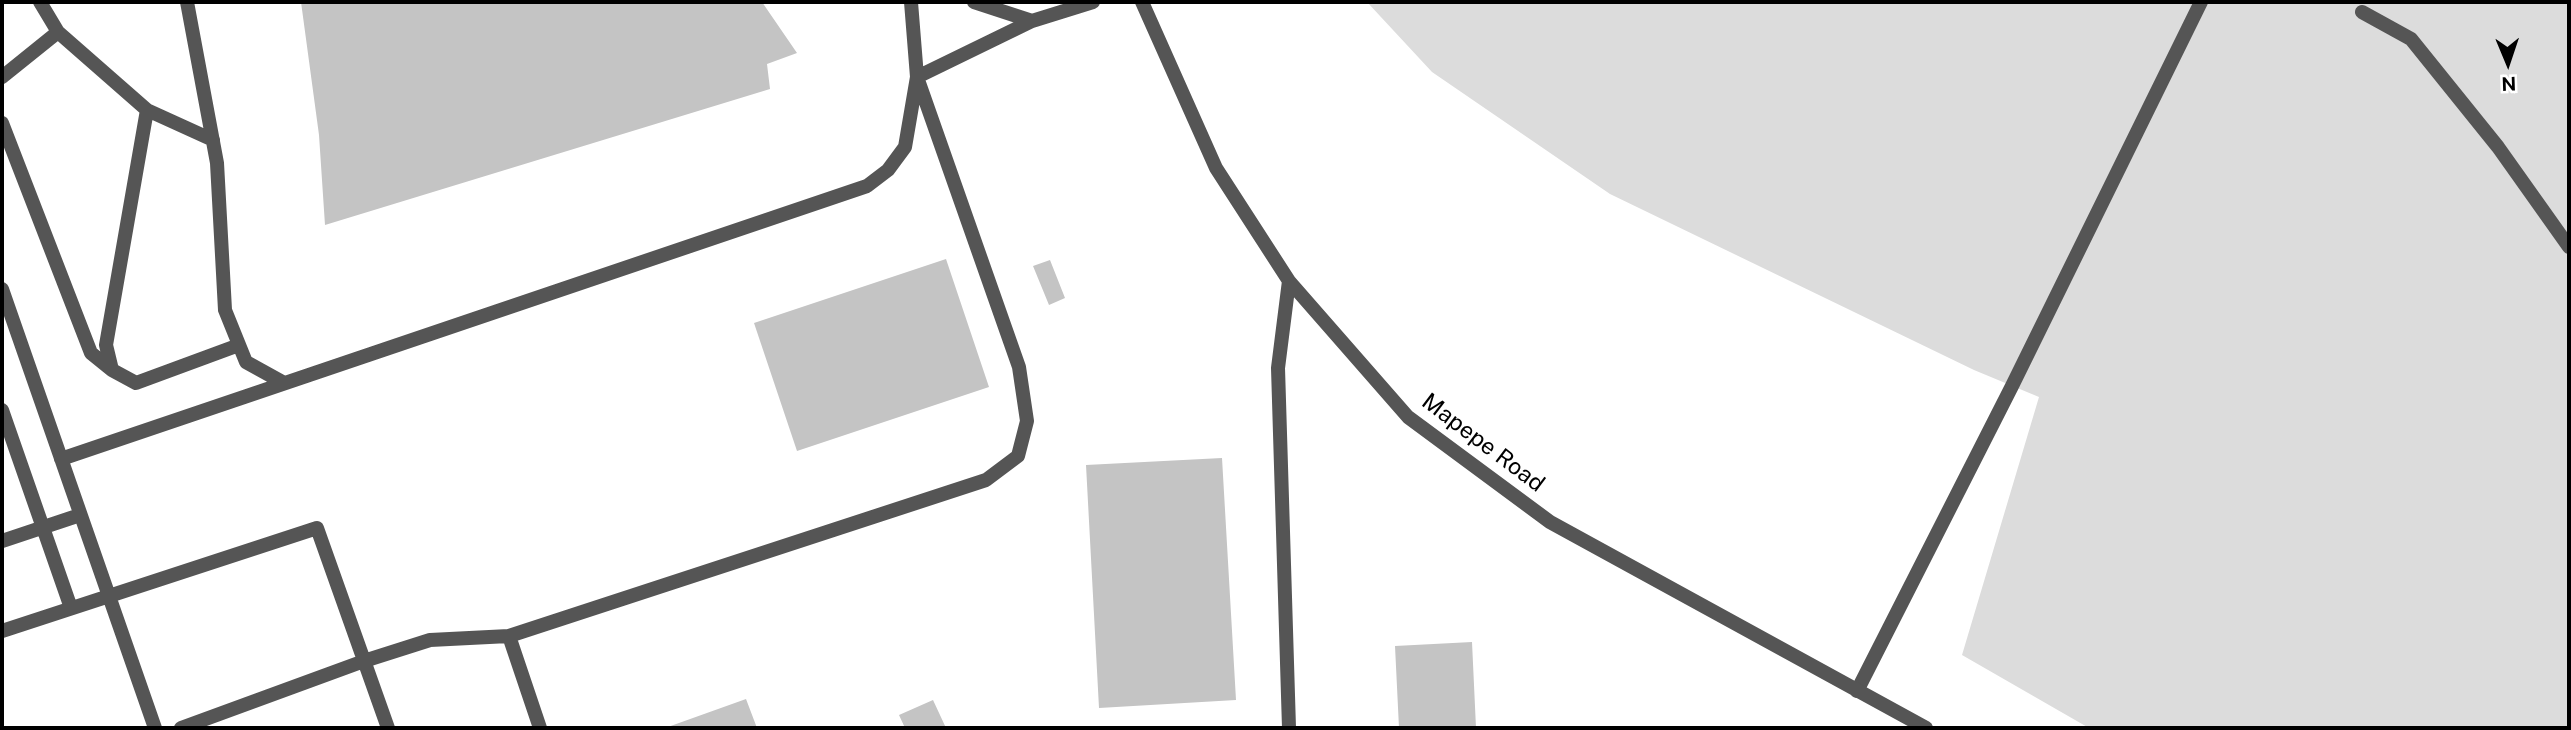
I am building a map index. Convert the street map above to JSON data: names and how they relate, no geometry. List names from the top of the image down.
{
  "streets": {
    "street": ["Mapepe Road"]
  },
  "north": "bottom"
}
